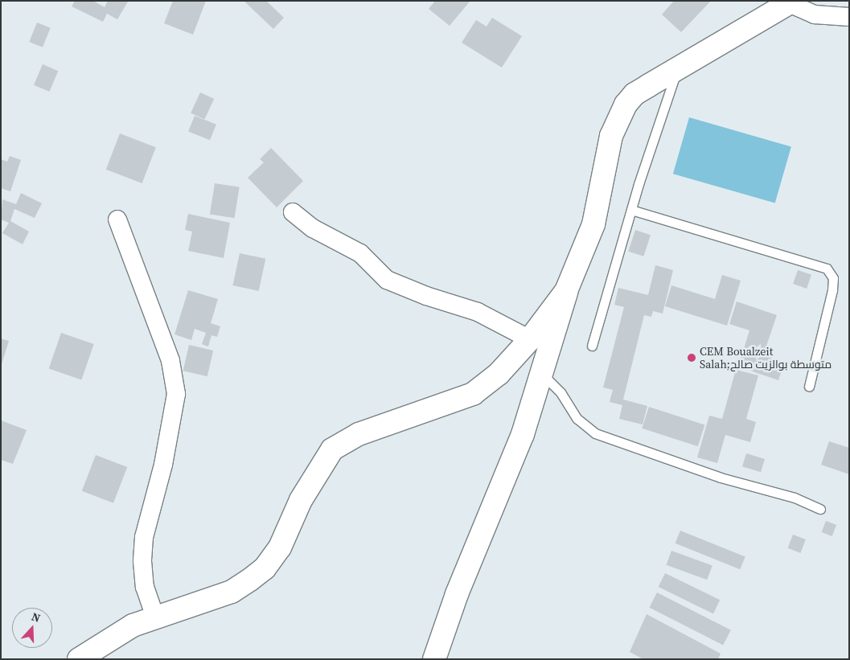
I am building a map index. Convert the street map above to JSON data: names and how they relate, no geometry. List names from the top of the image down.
{
  "places": ["CEM Boualzeit Salah;متوسطة بوالزيت صالح"],
  "north": "top"
}
